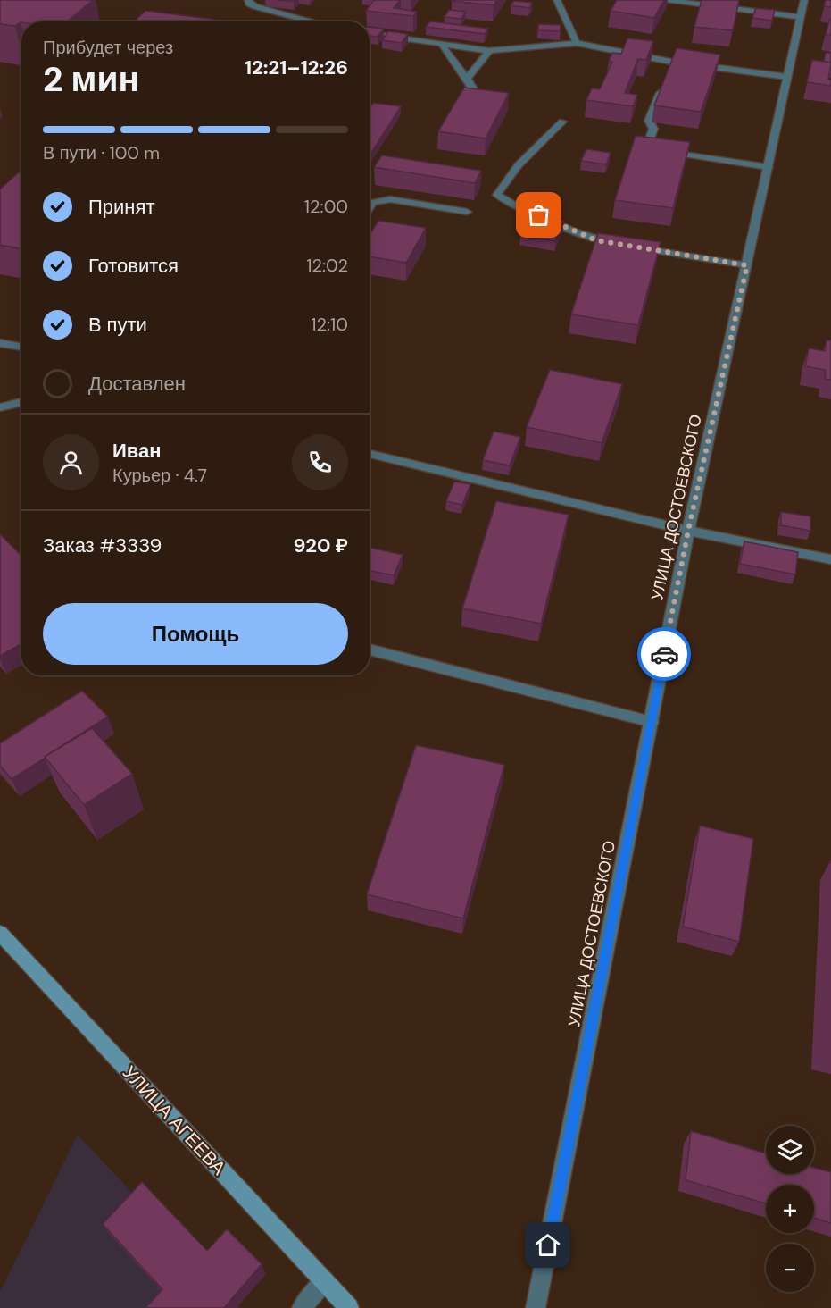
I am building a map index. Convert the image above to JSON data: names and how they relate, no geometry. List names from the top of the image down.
{
  "streets": {
    "main road": ["УЛИЦА АГЕЕВА"],
    "street": ["УЛИЦА ДОСТОЕВСКОГО"]
  },
  "page": {
    "heading": ["2 мин", "Прибудет через", "12:21–12:26"],
    "panel": [
      "Иван",
      "Курьер · 4.7",
      "Заказ #3339",
      "920 ₽"
    ],
    "bar": "В пути · 100 m",
    "list": [
      ["Принят", "12:00"],
      ["Готовится", "12:02"],
      ["В пути", "12:10"],
      "Доставлен"
    ],
    "buttons": "Помощь",
    "map_buttons": ["+", "−"]
  }
}
